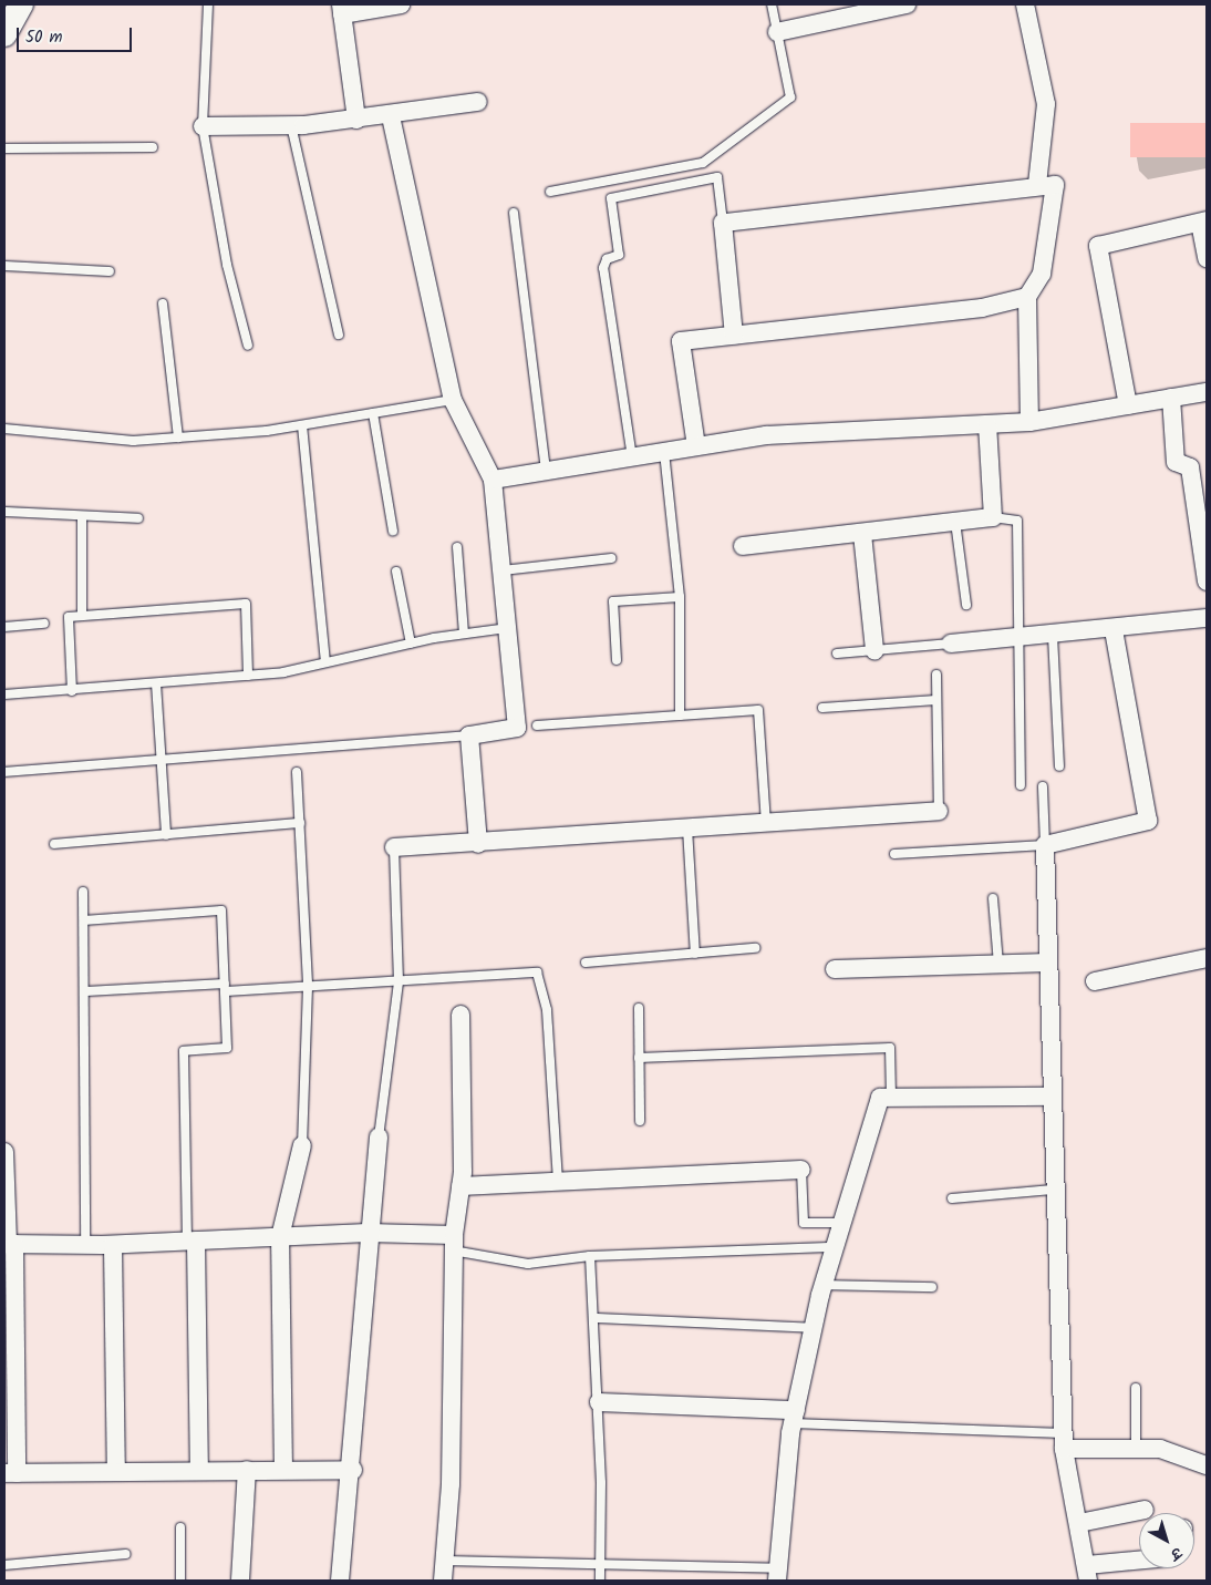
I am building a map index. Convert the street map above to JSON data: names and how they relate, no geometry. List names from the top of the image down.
{
  "scale_bar": "50 m",
  "north": "bottom right"
}
